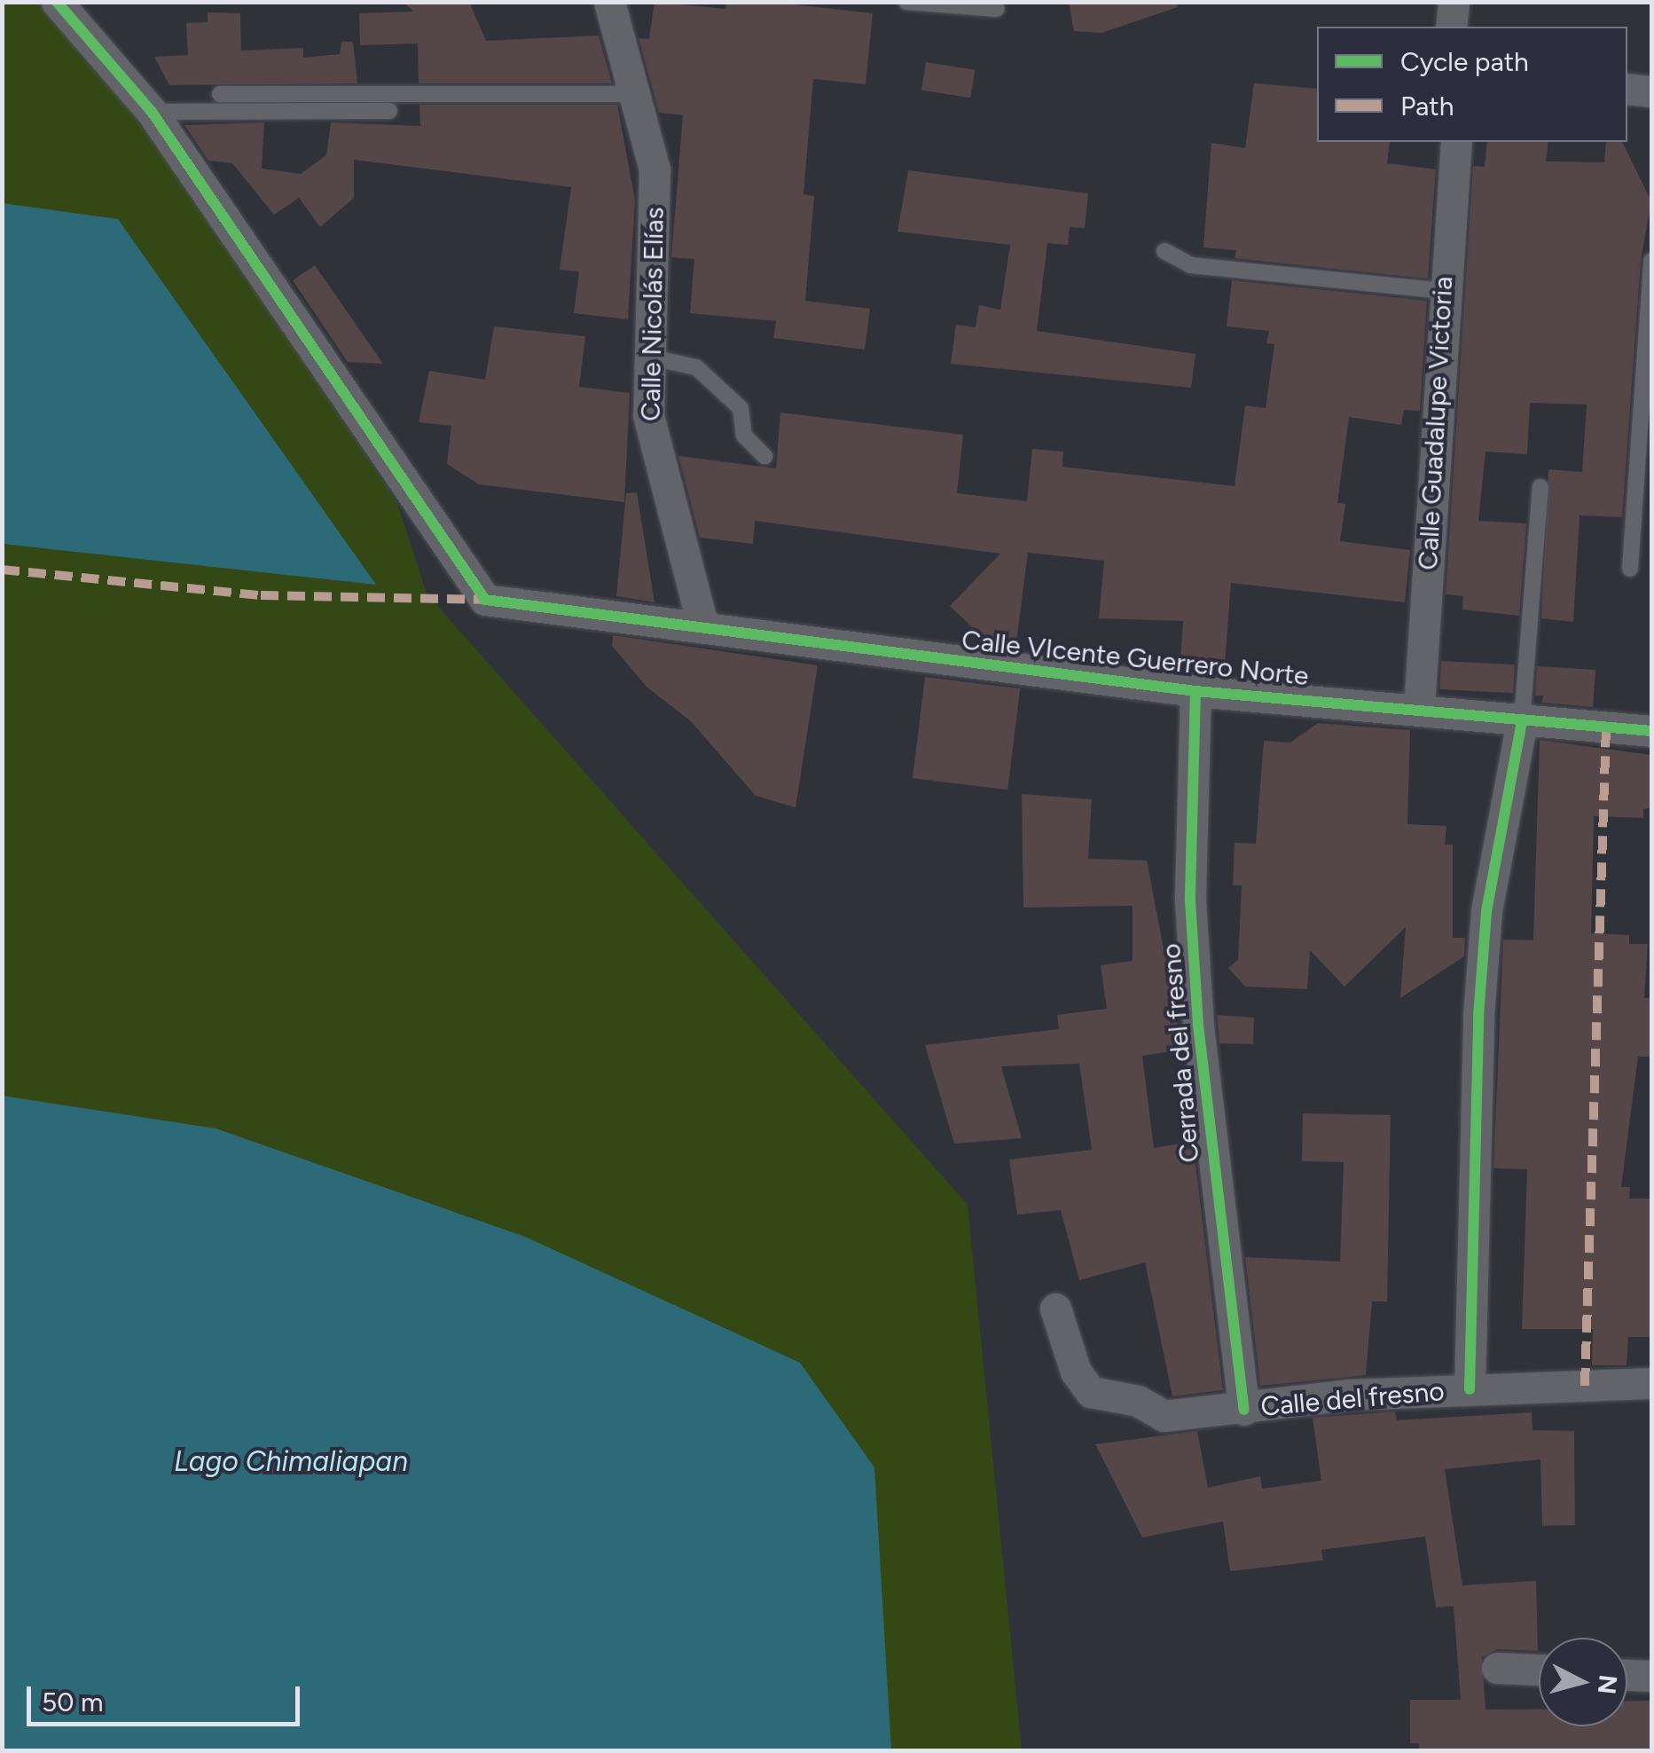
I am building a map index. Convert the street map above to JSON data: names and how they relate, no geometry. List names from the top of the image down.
{
  "streets": {
    "street": [
      "Calle Nicolás Elías",
      "Calle Guadalupe Victoria",
      "Calle VIcente Guerrero Norte",
      "Cerrada del fresno",
      "Calle del fresno"
    ]
  },
  "crossings": [
    ["Calle Nicolás Elías", "Calle VIcente Guerrero Norte"],
    ["Calle Guadalupe Victoria", "Calle VIcente Guerrero Norte"],
    ["Calle VIcente Guerrero Norte", "Cerrada del fresno"],
    ["Cerrada del fresno", "Calle del fresno"]
  ],
  "water": ["Lago Chimaliapan"],
  "legend": ["Cycle path", "Path"],
  "scale_bar": "50 m",
  "north": "right"
}
